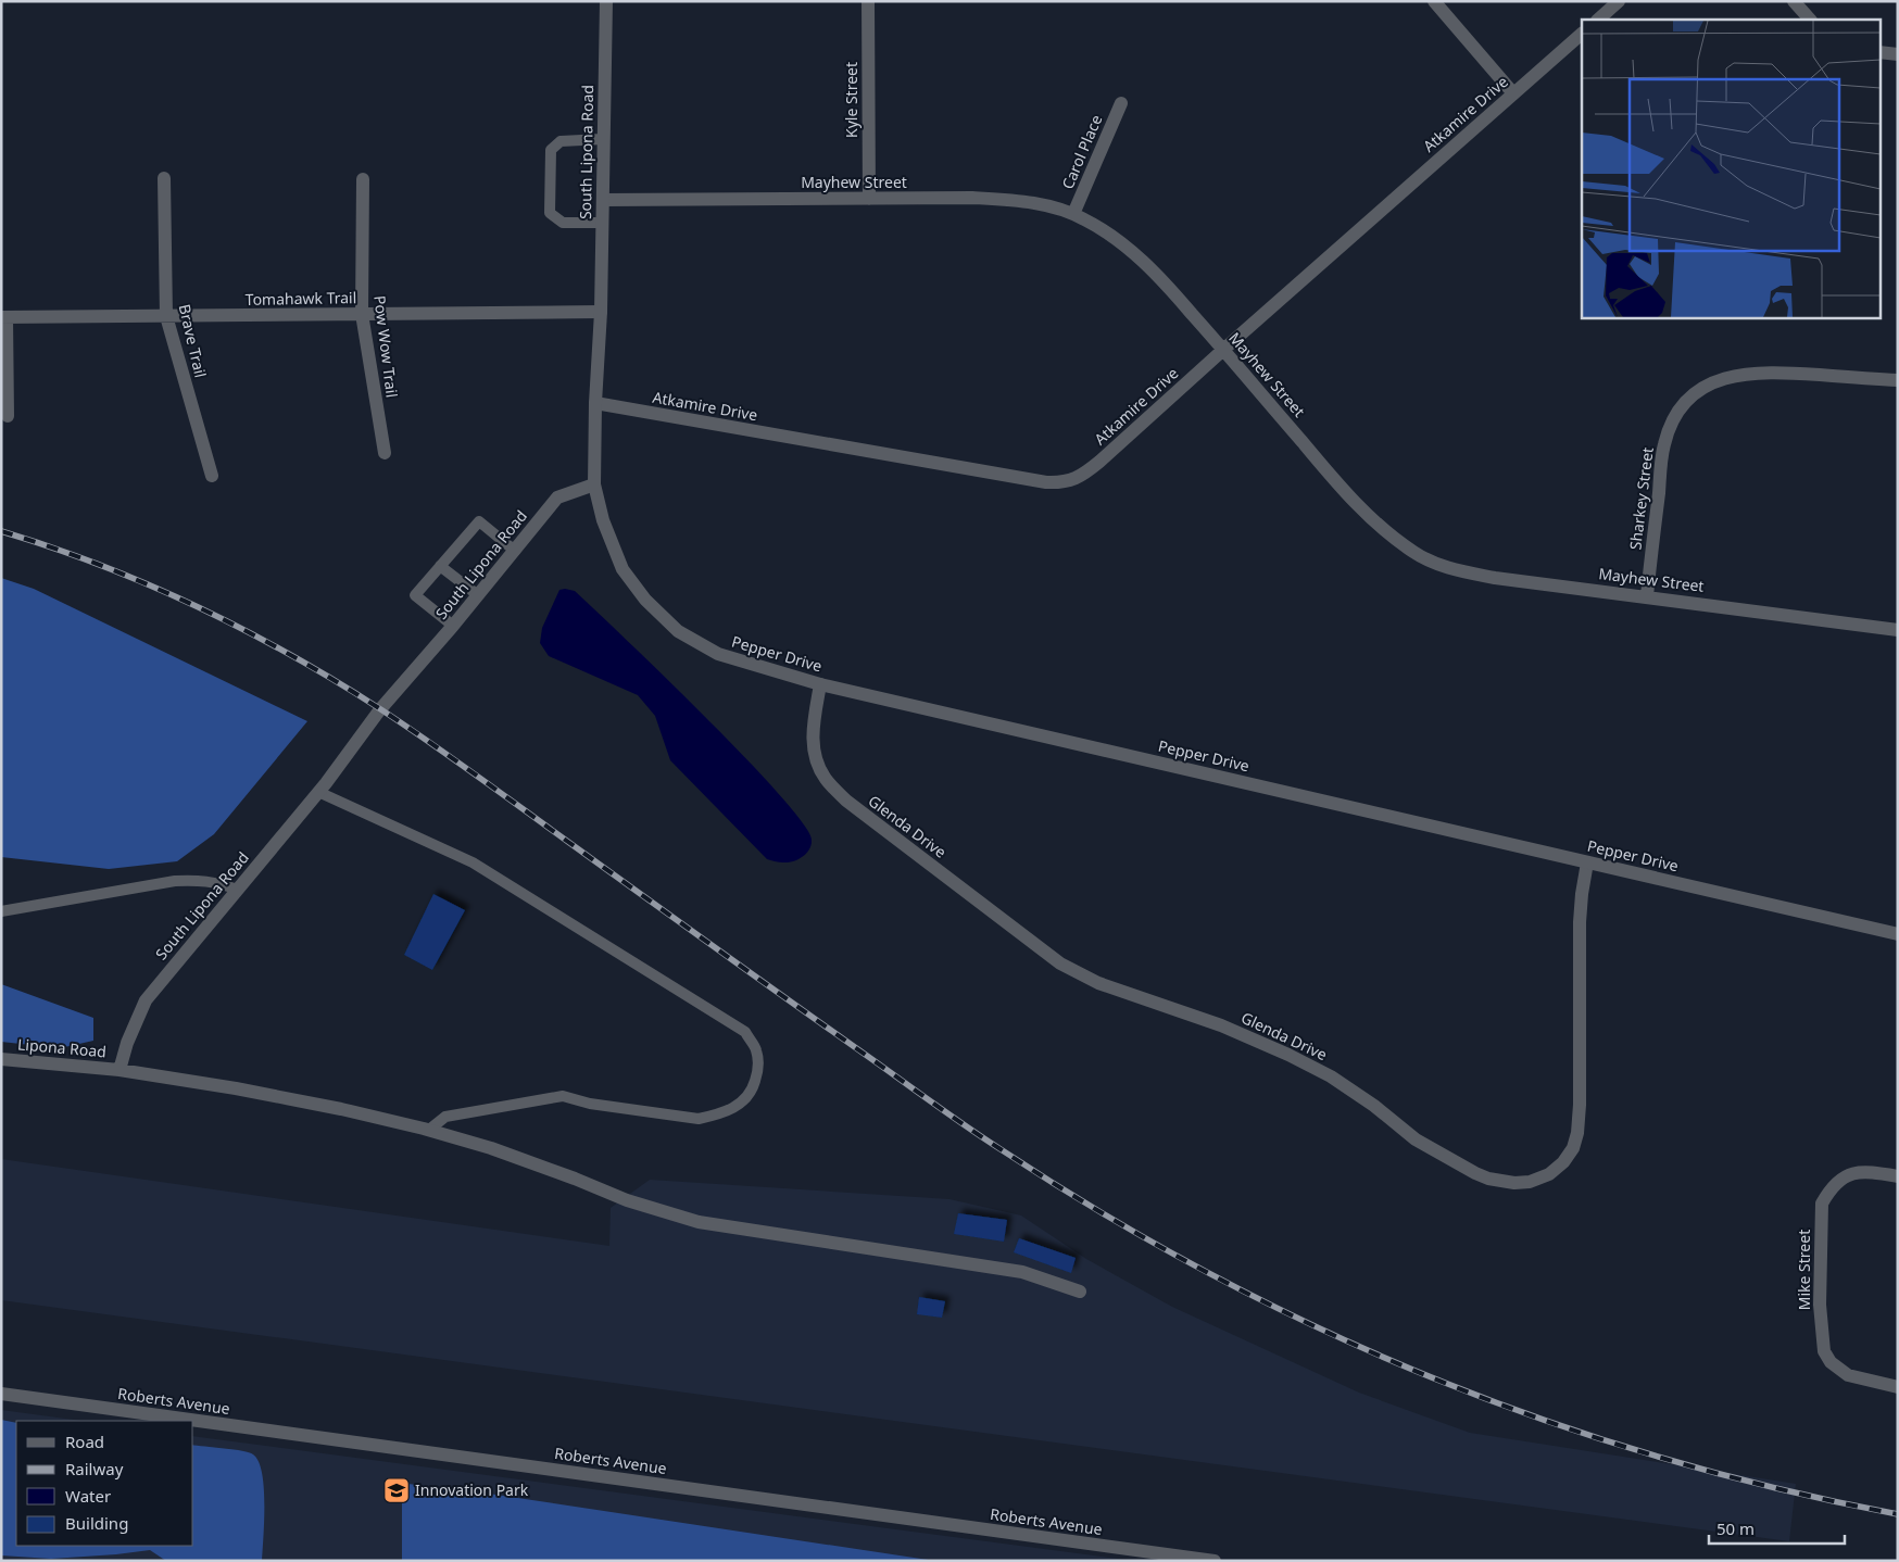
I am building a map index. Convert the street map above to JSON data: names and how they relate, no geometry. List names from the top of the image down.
{
  "streets": {
    "street": [
      "Kyle Street",
      "Atkamire Drive",
      "South Lipona Road",
      "Carol Place",
      "Mayhew Street",
      "Tomahawk Trail",
      "Brave Trail",
      "Pow Wow Trail",
      "Sharkey Street",
      "Pepper Drive",
      "Glenda Drive",
      "Lipona Road",
      "Mike Street",
      "Roberts Avenue"
    ]
  },
  "crossings": [
    ["Kyle Street", "Mayhew Street"],
    ["Atkamire Drive", "South Lipona Road"],
    ["Atkamire Drive", "Mayhew Street"],
    ["South Lipona Road", "Mayhew Street"],
    ["South Lipona Road", "Tomahawk Trail"],
    ["South Lipona Road", "Pepper Drive"],
    ["South Lipona Road", "Lipona Road"],
    ["Carol Place", "Mayhew Street"],
    ["Mayhew Street", "Sharkey Street"],
    ["Tomahawk Trail", "Brave Trail"],
    ["Tomahawk Trail", "Pow Wow Trail"],
    ["Pepper Drive", "Glenda Drive"]
  ],
  "places": {
    "school or university": ["Innovation Park"]
  },
  "legend": [
    "Road",
    "Railway",
    "Water",
    "Building"
  ],
  "scale_bar": "50 m"
}
